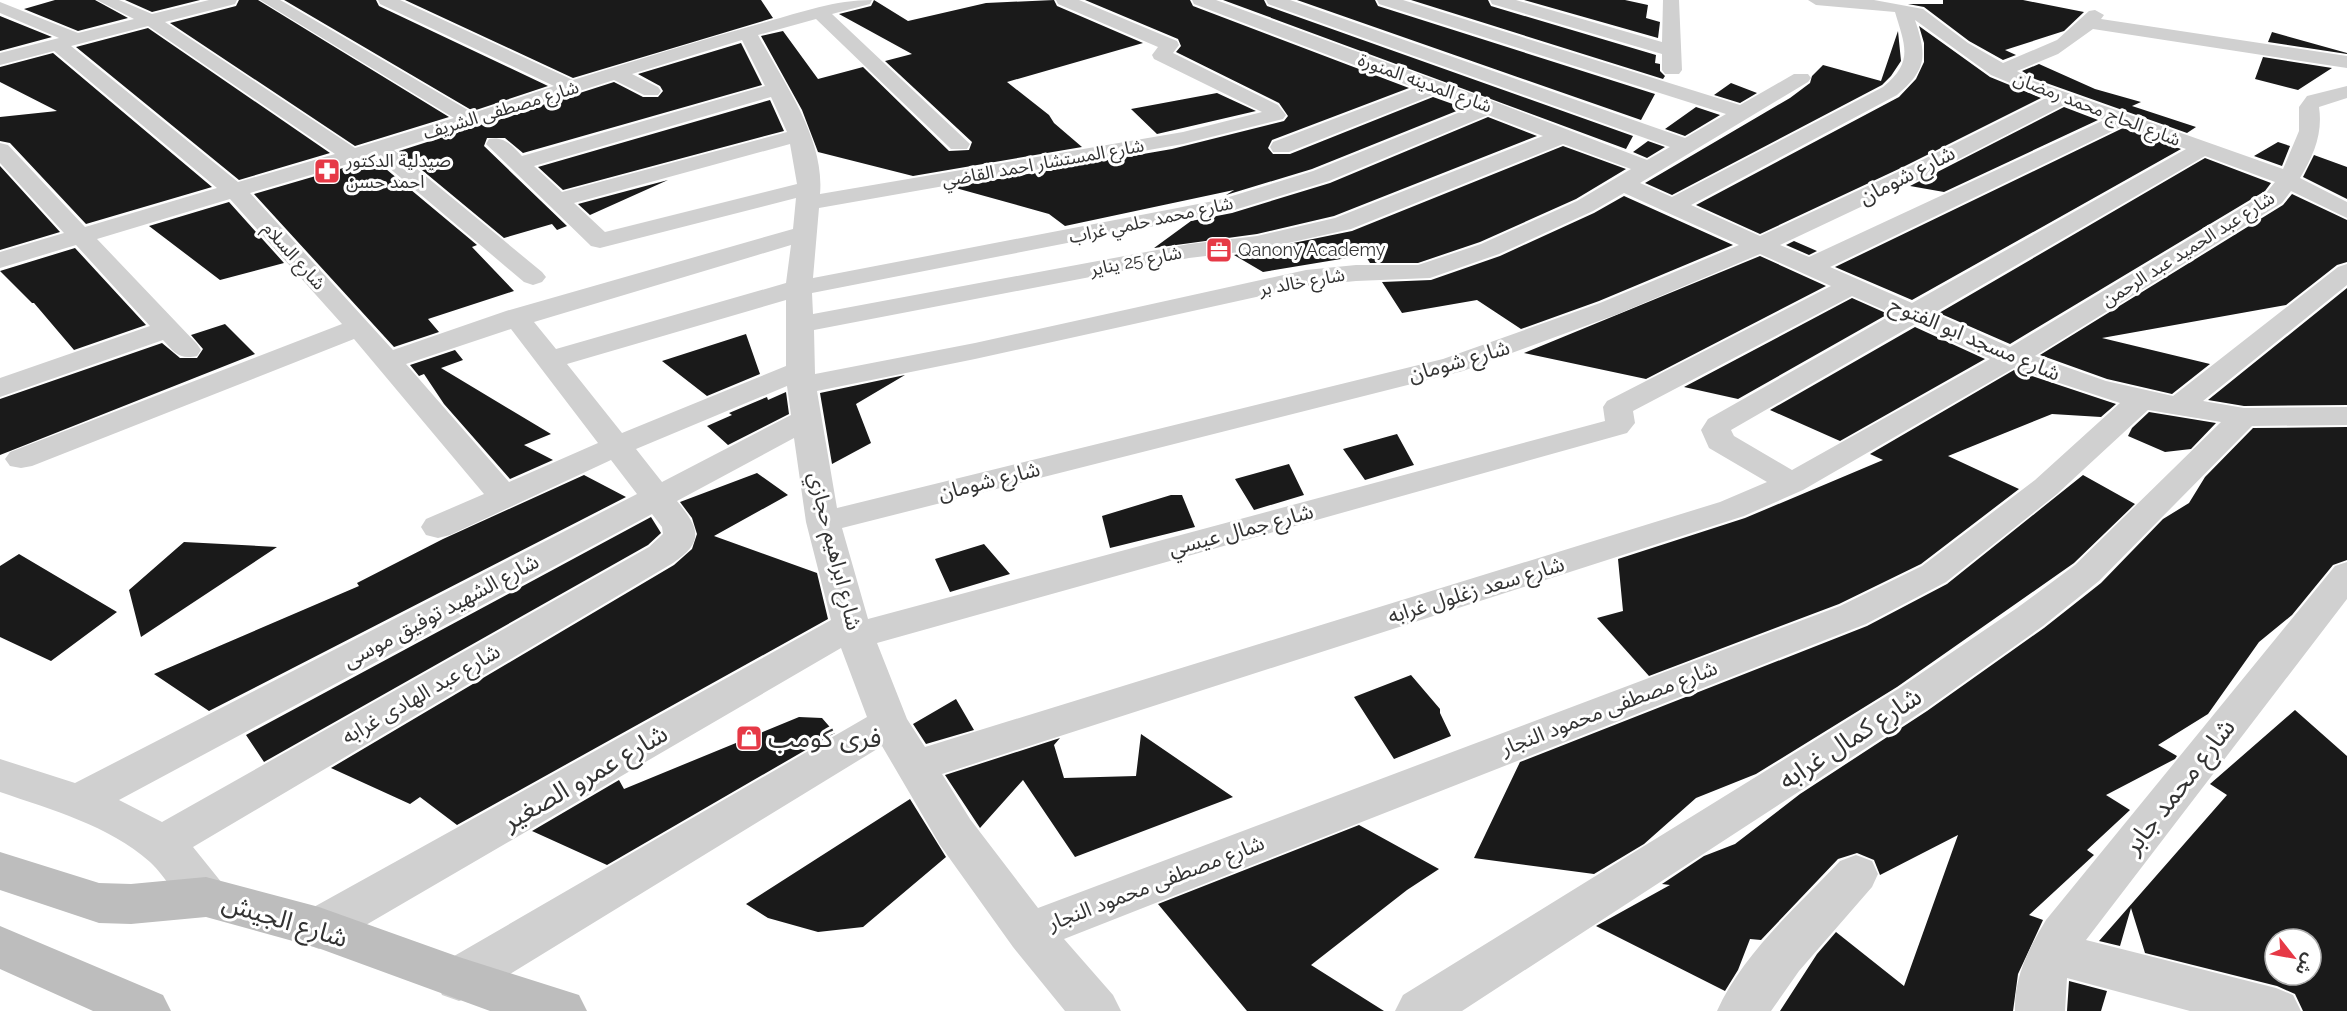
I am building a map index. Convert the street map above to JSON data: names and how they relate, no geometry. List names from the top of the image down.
{
  "streets": {
    "main road": ["شارع الجيش"],
    "street": [
      "شارع المدينه المنورة",
      "شارع الحاج محمد رمضان",
      "شارع مصطفى الشريف",
      "شارع المستشار احمد القاضي",
      "شارع شومان",
      "شارع محمد حلمي غراب",
      "شارع عبد الحميد عبد الرحمن",
      "شارع السلام",
      "شارع 25 يناير",
      "شارع خالد بر",
      "شارع مسجد ابو الفتوح",
      "شارع جمال عيسي",
      "شارع ابراهيم حجازي",
      "شارع سعد زغلول غرابه",
      "شارع الشهيد توفيق موسى",
      "شارع عبد الهادى غرابه",
      "شارع مصطفى محمود النجار",
      "شارع كمال غرابه",
      "شارع عمرو الصغير",
      "شارع محمد جابر"
    ]
  },
  "crossings": [
    ["شارع المدينه المنورة", "شارع محمد حلمي غراب"],
    ["شارع المدينه المنورة", "شارع 25 يناير"],
    ["شارع المدينه المنورة", "شارع خالد بر"],
    ["شارع الحاج محمد رمضان", "شارع شومان"],
    ["شارع الحاج محمد رمضان", "شارع عبد الحميد عبد الرحمن"],
    ["شارع مصطفى الشريف", "شارع السلام"],
    ["شارع مصطفى الشريف", "شارع ابراهيم حجازي"],
    ["شارع المستشار احمد القاضي", "شارع ابراهيم حجازي"],
    ["شارع شومان", "شارع مسجد ابو الفتوح"],
    ["شارع شومان", "شارع ابراهيم حجازي"],
    ["شارع محمد حلمي غراب", "شارع ابراهيم حجازي"],
    ["شارع عبد الحميد عبد الرحمن", "شارع مسجد ابو الفتوح"],
    ["شارع عبد الحميد عبد الرحمن", "شارع سعد زغلول غرابه"],
    ["شارع السلام", "شارع خالد بر"],
    ["شارع 25 يناير", "شارع ابراهيم حجازي"],
    ["شارع خالد بر", "شارع مسجد ابو الفتوح"],
    ["شارع خالد بر", "شارع ابراهيم حجازي"],
    ["شارع مسجد ابو الفتوح", "شارع جمال عيسي"],
    ["شارع مسجد ابو الفتوح", "شارع سعد زغلول غرابه"],
    ["شارع مسجد ابو الفتوح", "شارع مصطفى محمود النجار"],
    ["شارع مسجد ابو الفتوح", "شارع كمال غرابه"],
    ["شارع جمال عيسي", "شارع ابراهيم حجازي"],
    ["شارع جمال عيسي", "شارع عمرو الصغير"],
    ["شارع ابراهيم حجازي", "شارع سعد زغلول غرابه"],
    ["شارع ابراهيم حجازي", "شارع الشهيد توفيق موسى"],
    ["شارع ابراهيم حجازي", "شارع مصطفى محمود النجار"],
    ["شارع ابراهيم حجازي", "شارع عمرو الصغير"],
    ["شارع الشهيد توفيق موسى", "شارع عبد الهادى غرابه"],
    ["شارع الشهيد توفيق موسى", "شارع الجيش"],
    ["شارع عبد الهادى غرابه", "شارع الجيش"],
    ["شارع عمرو الصغير", "شارع الجيش"]
  ],
  "places": {
    "pharmacy": ["صيدلية الدكتور احمد حسن"],
    "office": ["Qanony Academy"],
    "shop": ["فرى كومب"]
  },
  "north": "bottom right"
}
